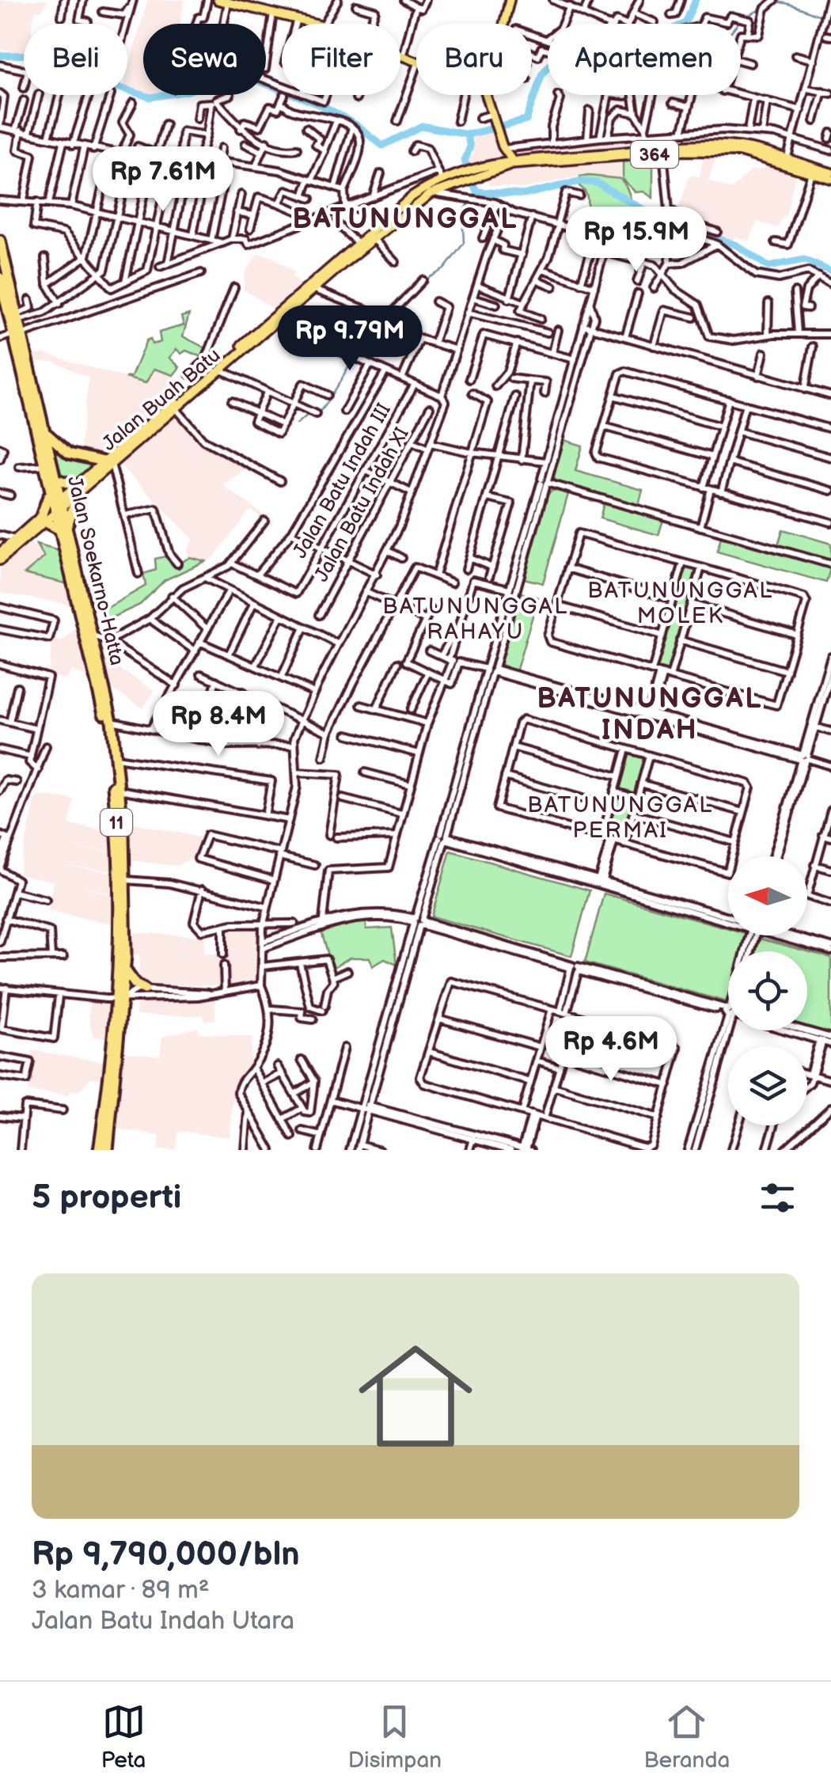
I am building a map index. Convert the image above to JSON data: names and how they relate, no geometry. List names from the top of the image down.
{
  "streets": {
    "highway": ["Jalan Soekarno-Hatta", "11"],
    "main road": ["364", "Jalan Buah Batu"],
    "street": ["Jalan Batu Indah III", "Jalan Batu Indah XI"]
  },
  "crossings": [
    ["Jalan Buah Batu", "Jalan Soekarno-Hatta"]
  ],
  "districts": [
    "BATUNUNGGAL",
    "BATUNUNGGAL MOLEK",
    "BATUNUNGGAL RAHAYU",
    "BATUNUNGGAL INDAH",
    "BATUNUNGGAL PERMAI"
  ],
  "north": "left",
  "page": {
    "chip": [
      "Beli",
      "Sewa",
      "Filter",
      "Baru",
      "Apartemen"
    ],
    "price": [
      "Rp 7.61M",
      "Rp 15.9M",
      "Rp 9.79M",
      "Rp 8.4M",
      "Rp 4.6M"
    ],
    "heading": "5 properti",
    "list": [
      {
        "name": "Rp 9,790,000/bln",
        "note": "3 kamar · 89 m² · Jalan Batu Indah Utara"
      }
    ],
    "tabs": ["Peta", "Disimpan", "Beranda"]
  }
}
